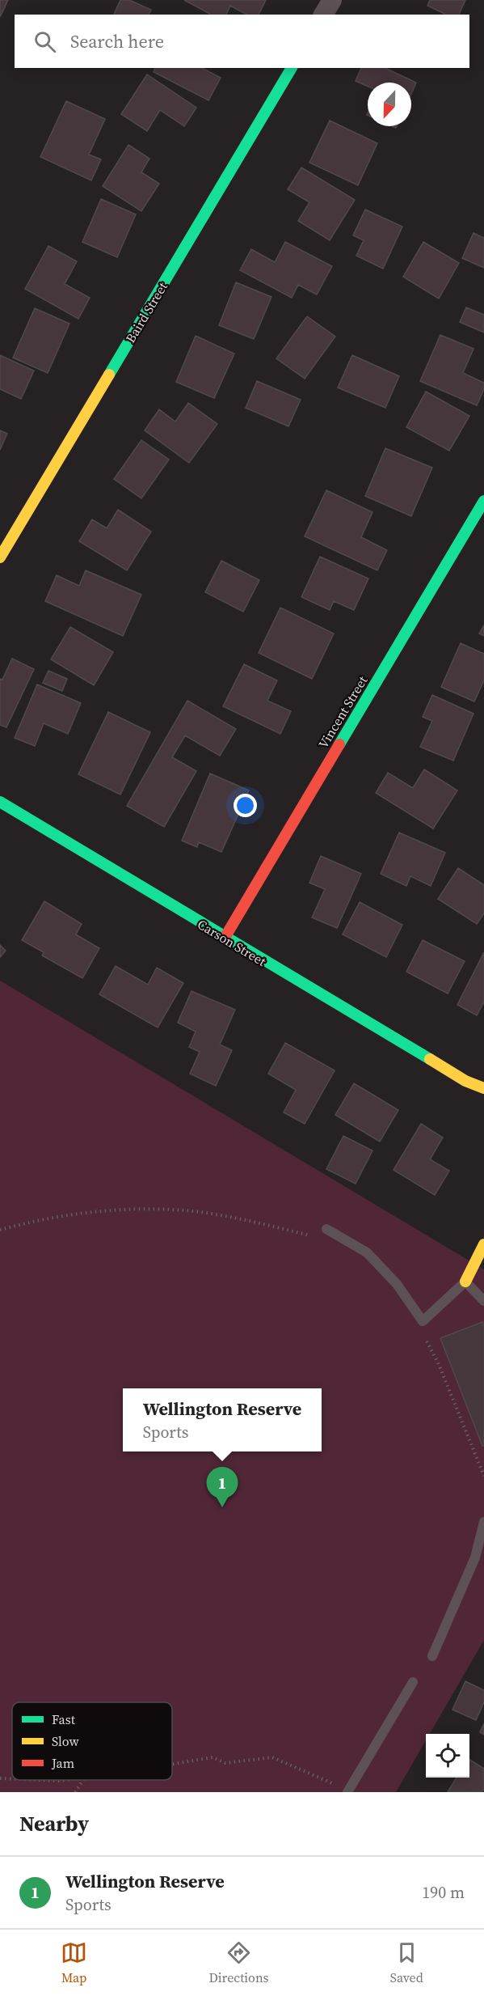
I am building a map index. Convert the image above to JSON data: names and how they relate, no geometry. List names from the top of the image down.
{
  "streets": {
    "street": ["Baird Street", "Vincent Street", "Carson Street"]
  },
  "crossings": [
    ["Vincent Street", "Carson Street"]
  ],
  "legend": ["Fast", "Slow", "Jam"],
  "north": "bottom",
  "page": {
    "search": "Search here",
    "popup": ["Wellington Reserve", "Sports"],
    "pins": "1",
    "heading": "Nearby",
    "list": [
      {
        "mark": "1",
        "name": "Wellington Reserve",
        "note": "Sports",
        "value": "190 m"
      }
    ],
    "nav": ["Map", "Directions", "Saved"]
  }
}
